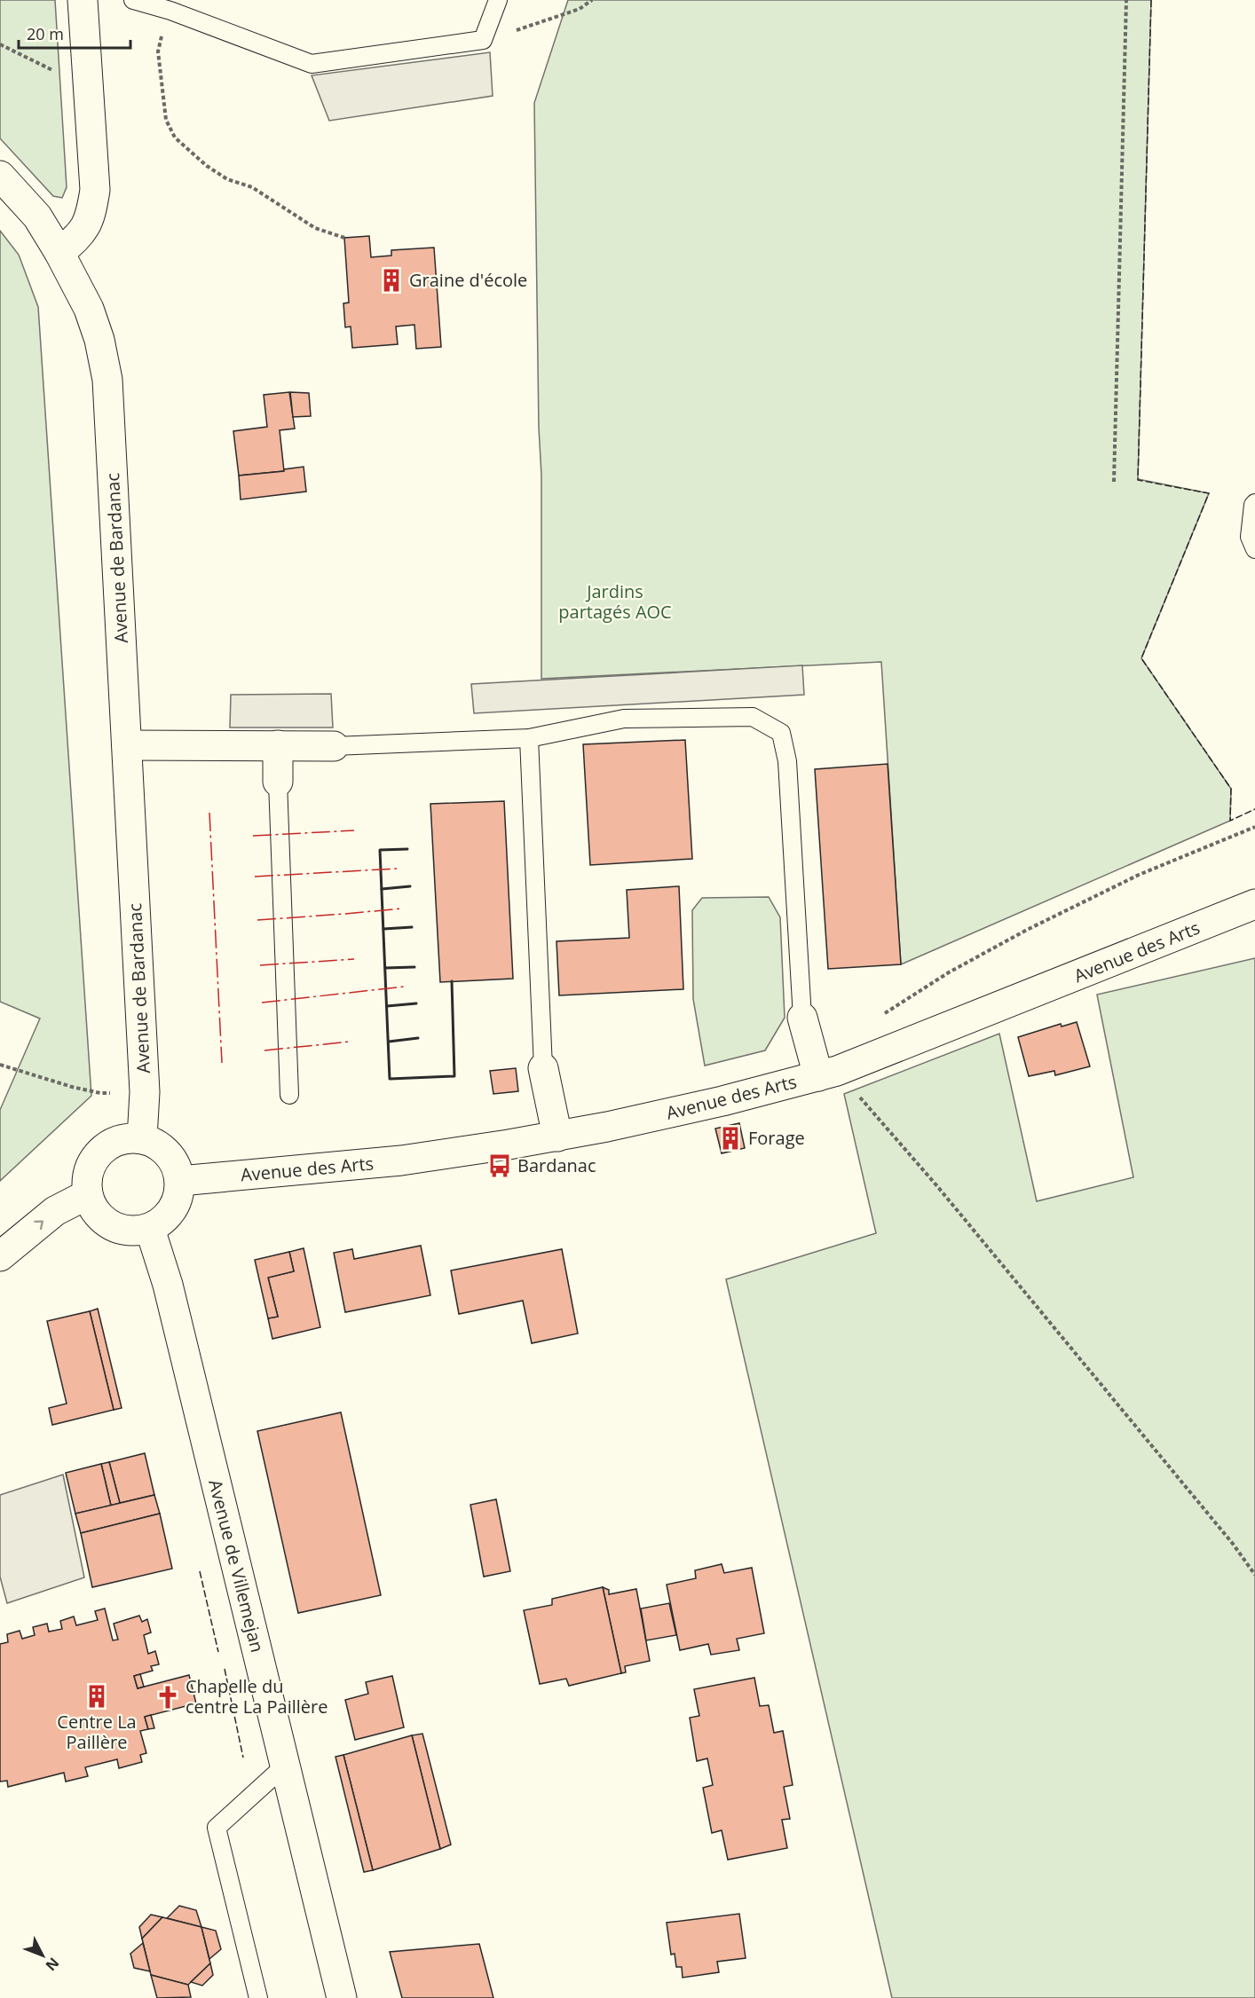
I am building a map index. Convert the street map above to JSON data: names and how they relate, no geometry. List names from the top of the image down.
{
  "streets": {
    "street": ["Avenue de Bardanac", "Avenue des Arts", "Avenue de Villemejan"]
  },
  "crossings": [
    ["Avenue de Bardanac", "Avenue des Arts"],
    ["Avenue de Bardanac", "Avenue de Villemejan"],
    ["Avenue des Arts", "Avenue de Villemejan"]
  ],
  "parks": ["Jardins partagés AOC"],
  "places": {
    "building": ["Graine d'école", "Forage", "Centre La Paillère"],
    "bus stop": ["Bardanac"],
    "church": ["Chapelle du centre La Paillère"]
  },
  "scale_bar": "20 m",
  "north": "bottom right"
}
